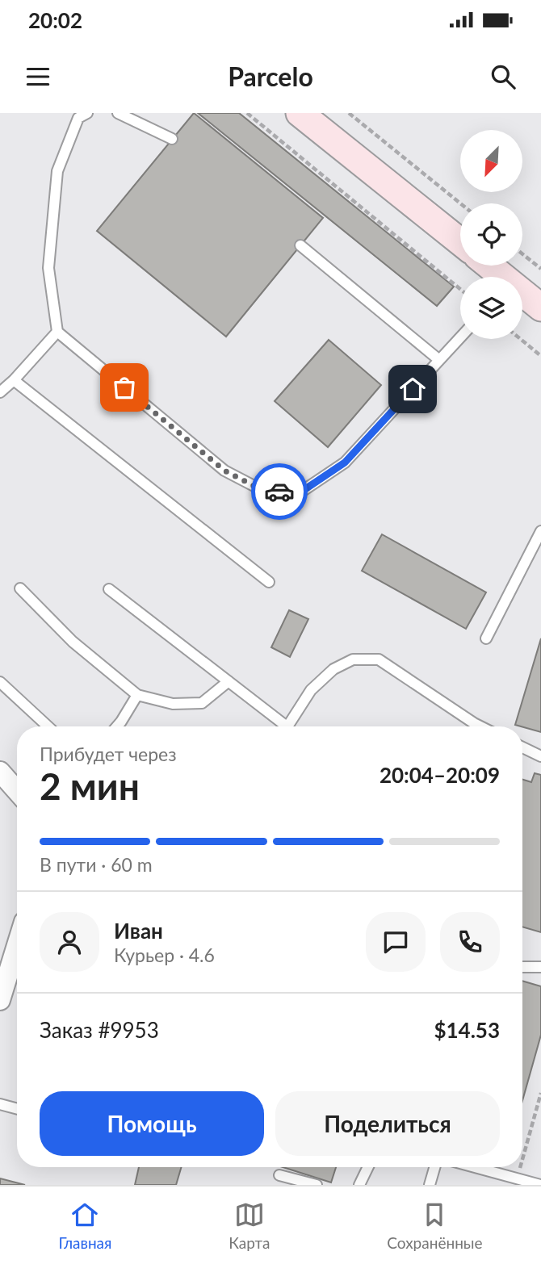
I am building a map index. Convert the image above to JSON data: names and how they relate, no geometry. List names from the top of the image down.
{
  "north": "bottom left",
  "page": {
    "status": "20:02",
    "header": "Parcelo",
    "heading": ["2 мин", "Прибудет через", "20:04–20:09"],
    "panel": [
      "Иван",
      "Курьер · 4.6",
      "Заказ #9953",
      "$14.53"
    ],
    "bar": "В пути · 60 m",
    "buttons": ["Помощь", "Поделиться"],
    "tabs": ["Главная", "Карта", "Сохранённые"]
  }
}
